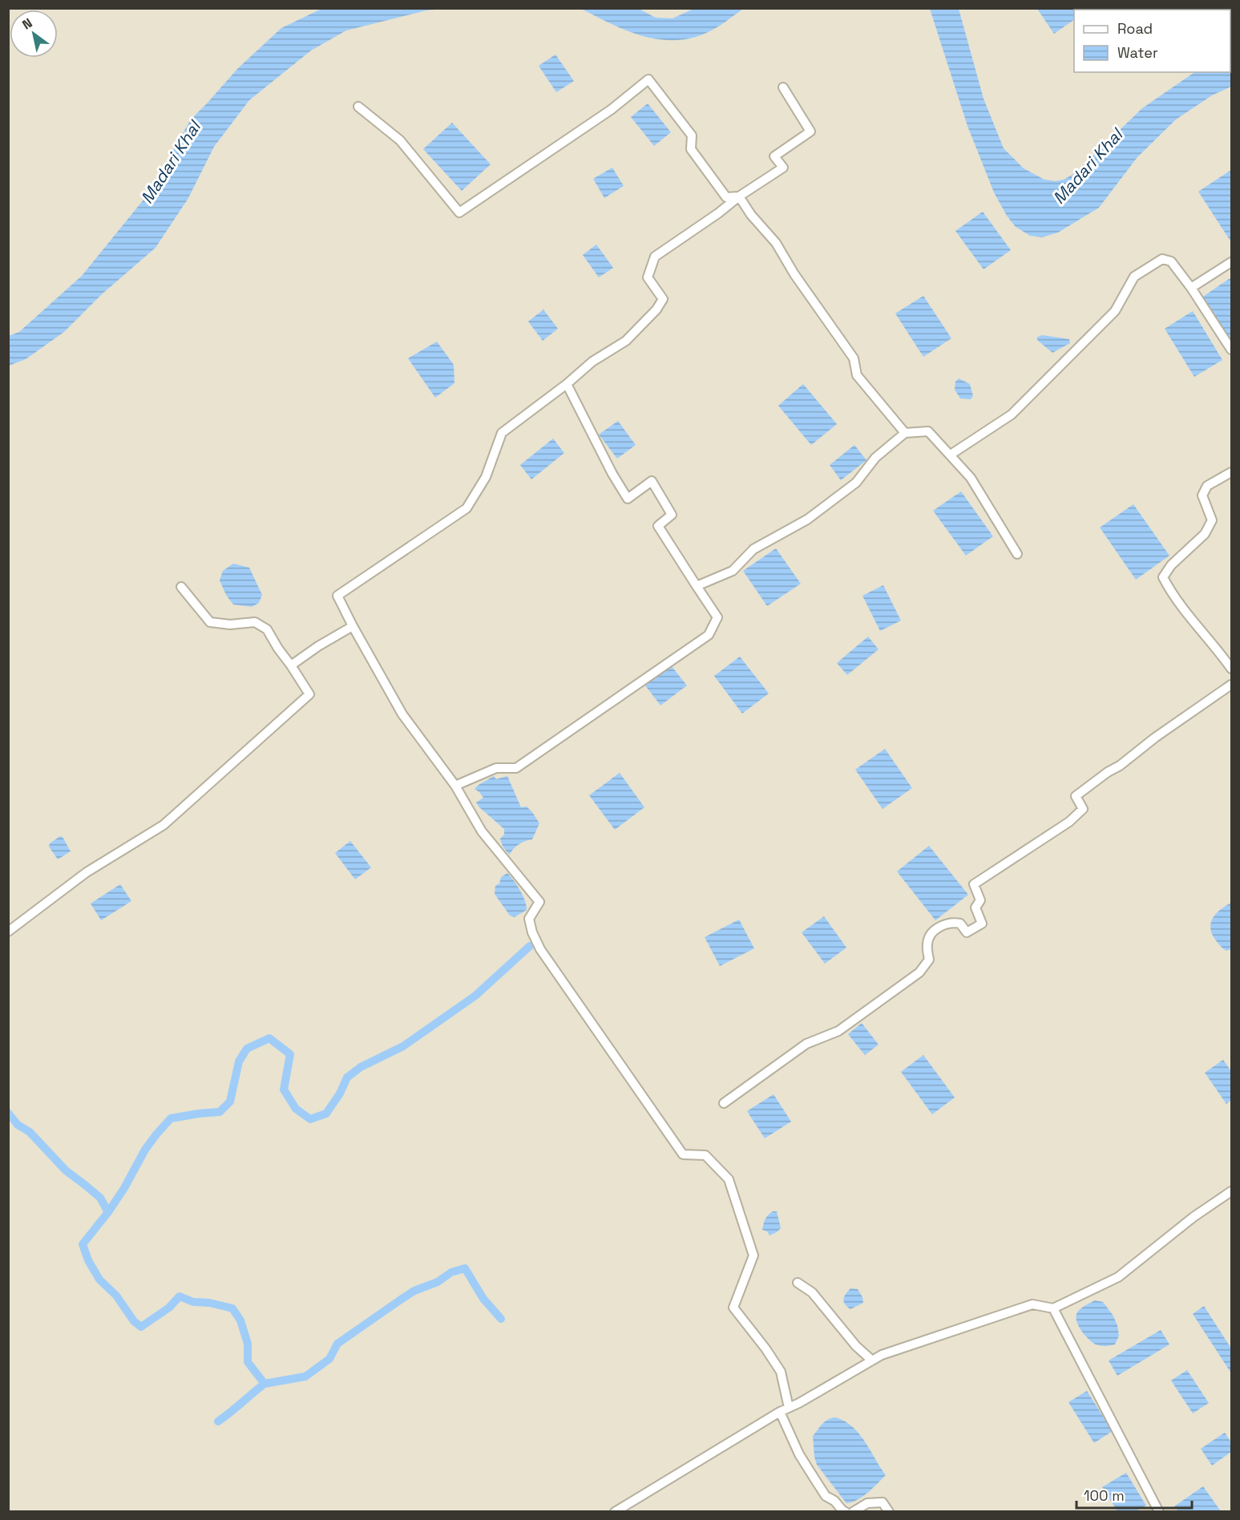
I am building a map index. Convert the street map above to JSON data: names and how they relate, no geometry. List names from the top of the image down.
{
  "water": ["Madari Khal"],
  "legend": ["Road", "Water"],
  "scale_bar": "100 m",
  "north": "top left"
}
